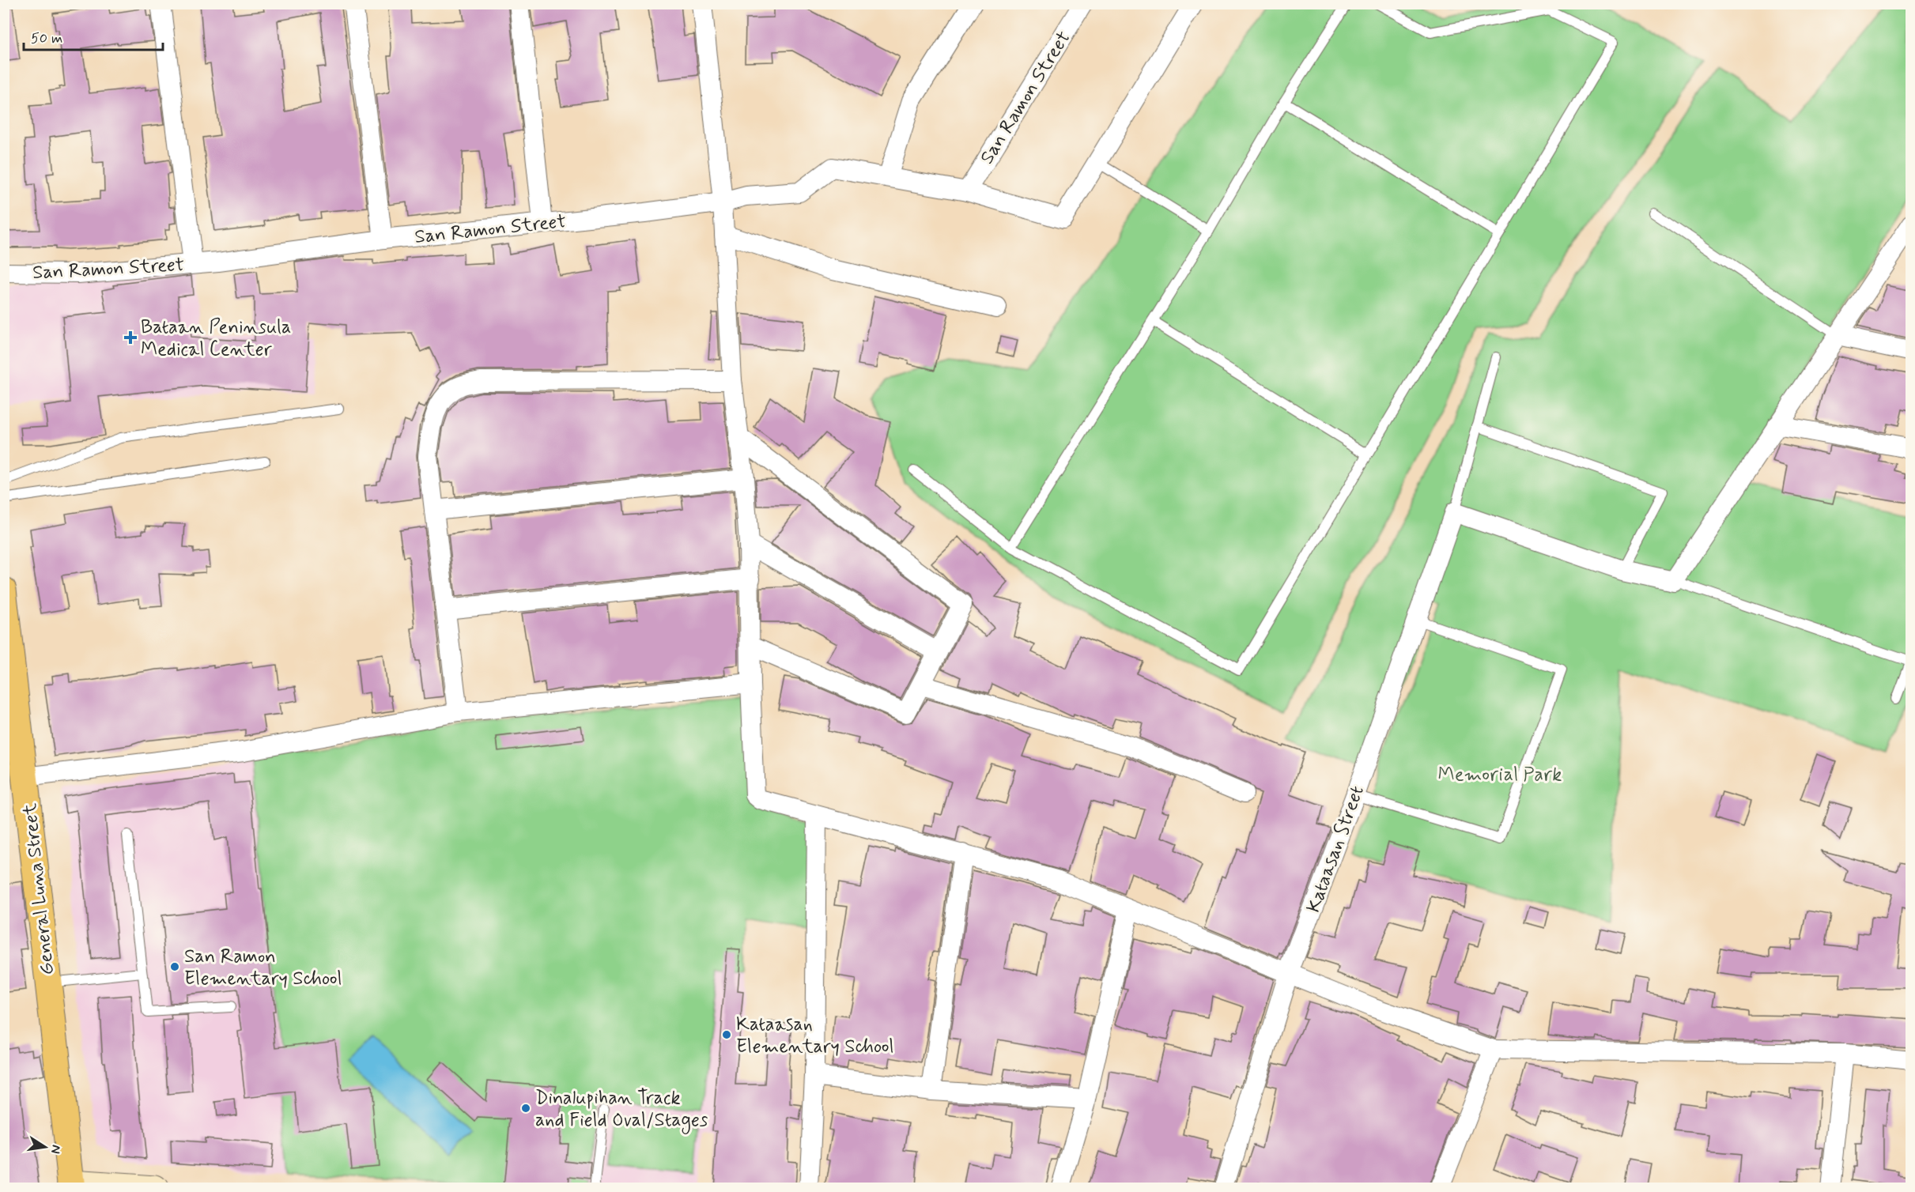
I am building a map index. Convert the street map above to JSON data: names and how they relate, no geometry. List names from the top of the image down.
{
  "streets": {
    "main road": ["General Luna Street"],
    "street": ["San Ramon Street", "Kataasan Street"]
  },
  "parks": ["Memorial Park"],
  "places": {
    "health": ["Bataan Peninsula Medical Center"],
    "other": ["San Ramon Elementary School", "Kataasan Elementary School", "Dinalupihan Track and Field Oval/Stages"]
  },
  "scale_bar": "50 m",
  "north": "right"
}
